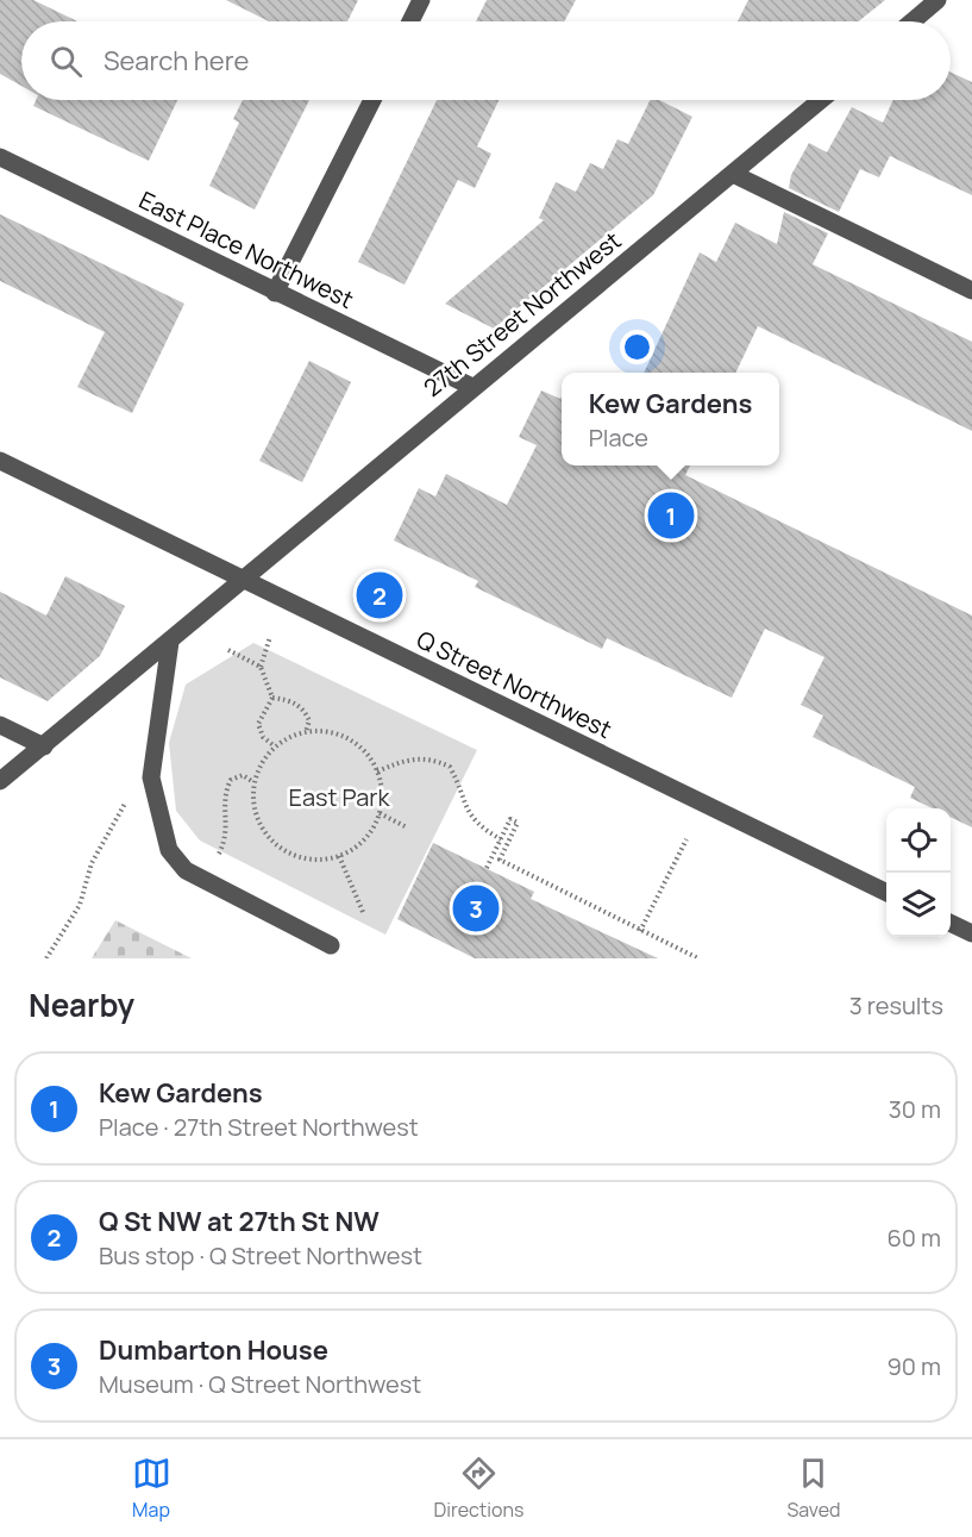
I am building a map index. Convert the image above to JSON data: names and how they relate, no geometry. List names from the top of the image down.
{
  "streets": {
    "street": ["East Place Northwest", "27th Street Northwest", "Q Street Northwest"]
  },
  "crossings": [
    ["East Place Northwest", "27th Street Northwest"],
    ["27th Street Northwest", "Q Street Northwest"]
  ],
  "parks": ["East Park"],
  "page": {
    "search": "Search here",
    "popup": ["Kew Gardens", "Place"],
    "pins": ["1", "2", "3"],
    "heading": ["Nearby", "3 results"],
    "list": [
      {
        "mark": "1",
        "name": "Kew Gardens",
        "note": "Place · 27th Street Northwest",
        "value": "30 m"
      },
      {
        "mark": "2",
        "name": "Q St NW at 27th St NW",
        "note": "Bus stop · Q Street Northwest",
        "value": "60 m"
      },
      {
        "mark": "3",
        "name": "Dumbarton House",
        "note": "Museum · Q Street Northwest",
        "value": "90 m"
      }
    ],
    "nav": ["Map", "Directions", "Saved"]
  }
}
